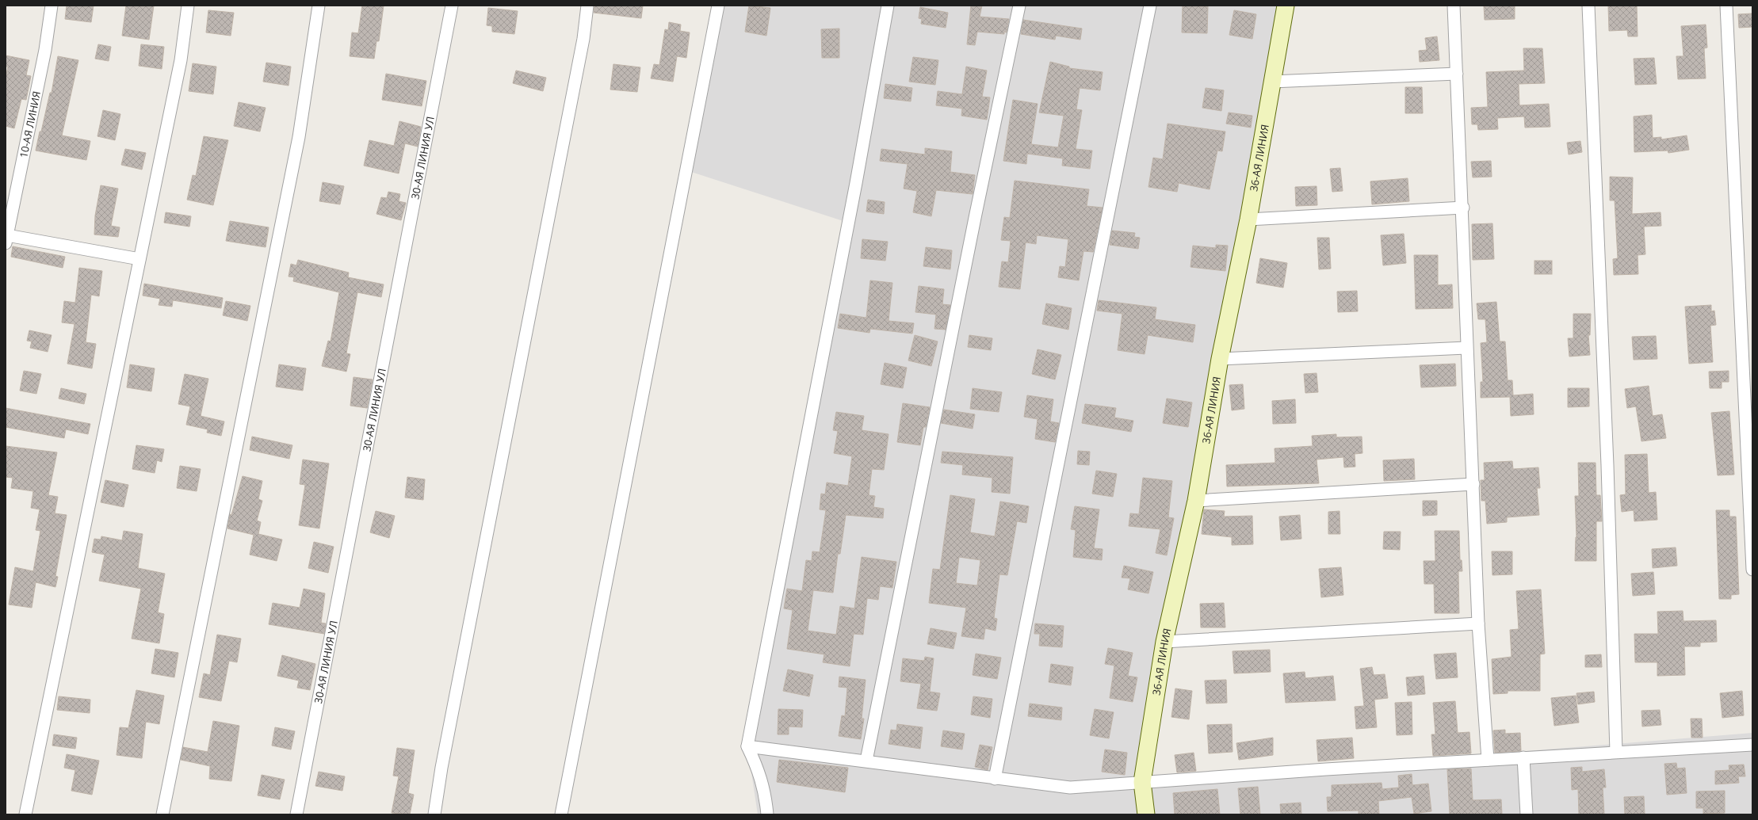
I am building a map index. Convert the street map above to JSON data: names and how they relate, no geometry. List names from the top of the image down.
{
  "streets": {
    "street": ["10-АЯ ЛИНИЯ", "30-АЯ ЛИНИЯ УЛ", "36-АЯ ЛИНИЯ"]
  }
}
